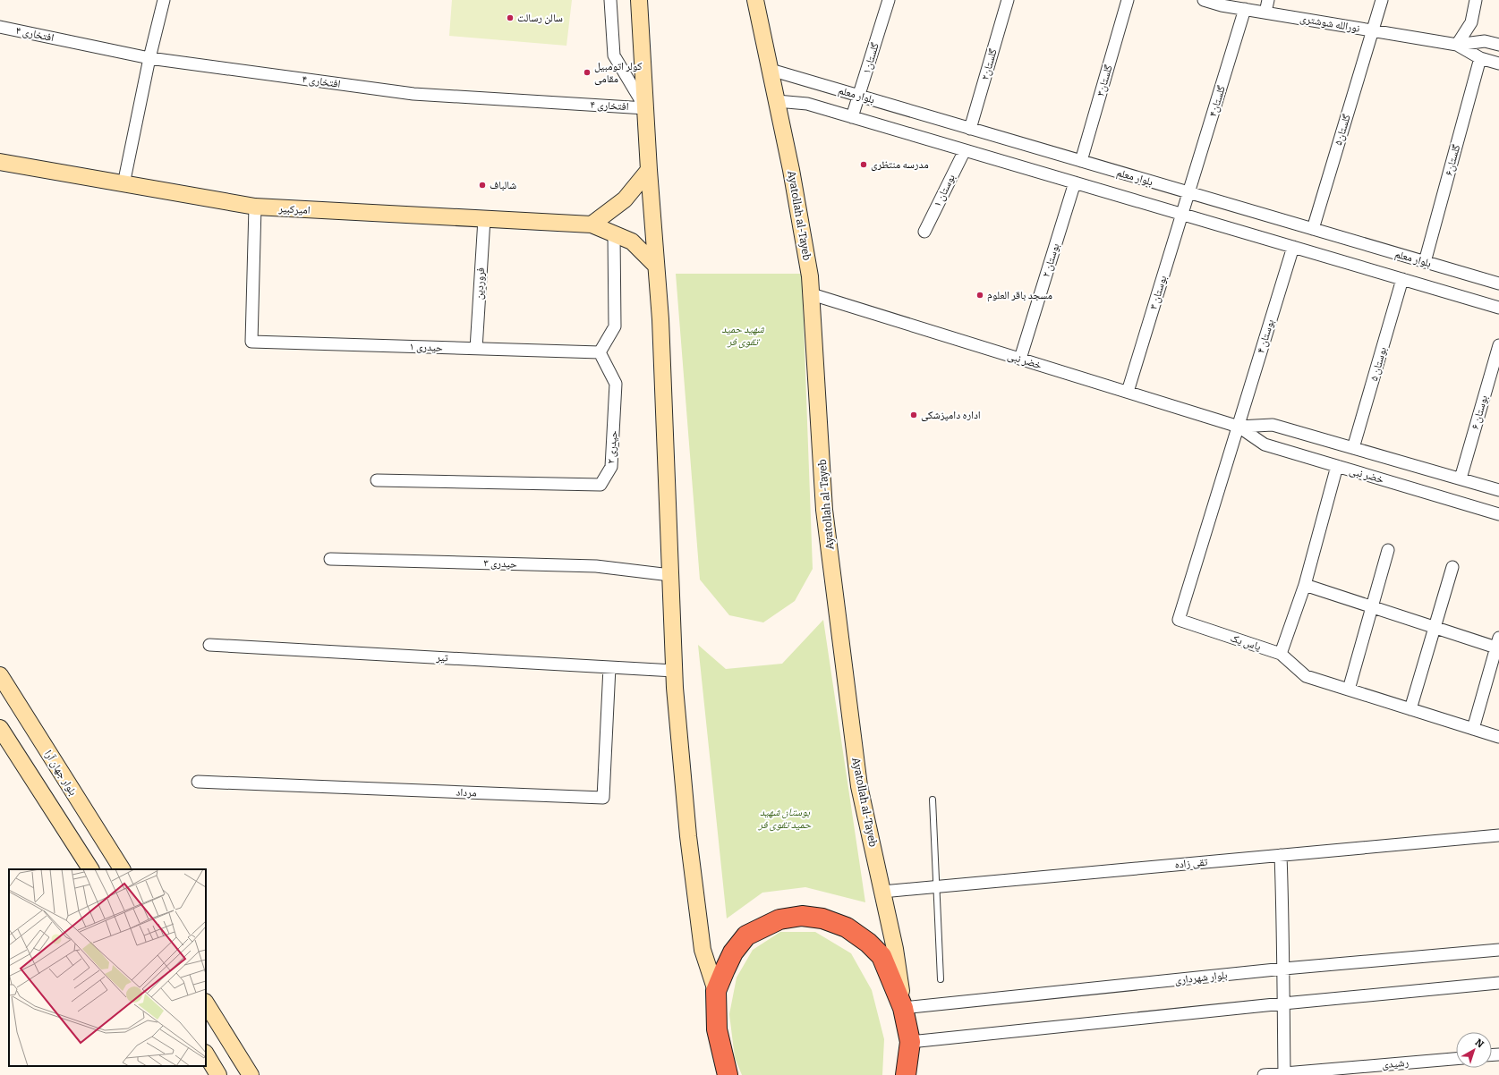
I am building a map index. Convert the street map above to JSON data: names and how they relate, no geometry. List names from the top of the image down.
{
  "streets": {
    "main road": ["امیرکبیر", "Ayatollah al-Tayeb", "بلوار جهان آرا"],
    "street": [
      "نورالله شوشتری",
      "افتخاری ۴",
      "گلستان۱",
      "گلستان۲",
      "گلستان۳",
      "بلوار معلم",
      "گلستان۴",
      "گلستان۵",
      "گلستان۶",
      "بوستان ۱",
      "بوستان ۲",
      "فروردین",
      "بوستان ۳",
      "بوستان ۴",
      "حیدری ۱",
      "خضر نبی",
      "بوستان ۵",
      "بوستان ۶",
      "حیدری ۲",
      "حیدری ۳",
      "یاس یک",
      "تیر",
      "مرداد",
      "تقی زاده",
      "بلوار شهرداری",
      "رشیدی"
    ]
  },
  "crossings": [
    ["نورالله شوشتری", "گلستان۴"],
    ["نورالله شوشتری", "گلستان۵"],
    ["نورالله شوشتری", "گلستان۶"],
    ["گلستان۱", "بلوار معلم"],
    ["گلستان۲", "بلوار معلم"],
    ["گلستان۳", "بلوار معلم"],
    ["بلوار معلم", "گلستان۴"],
    ["بلوار معلم", "گلستان۵"],
    ["بلوار معلم", "گلستان۶"],
    ["بلوار معلم", "بوستان ۱"],
    ["بلوار معلم", "Ayatollah al-Tayeb"],
    ["بلوار معلم", "بوستان ۲"],
    ["بلوار معلم", "بوستان ۳"],
    ["بلوار معلم", "بوستان ۴"],
    ["بلوار معلم", "بوستان ۵"],
    ["گلستان۴", "بوستان ۳"],
    ["امیرکبیر", "فروردین"],
    ["امیرکبیر", "حیدری ۱"],
    ["Ayatollah al-Tayeb", "خضر نبی"],
    ["Ayatollah al-Tayeb", "تقی زاده"],
    ["Ayatollah al-Tayeb", "بلوار شهرداری"],
    ["بوستان ۲", "خضر نبی"],
    ["فروردین", "حیدری ۱"],
    ["بوستان ۳", "خضر نبی"],
    ["بوستان ۴", "خضر نبی"],
    ["بوستان ۴", "یاس یک"],
    ["حیدری ۱", "حیدری ۲"],
    ["خضر نبی", "بوستان ۵"],
    ["خضر نبی", "بوستان ۶"],
    ["خضر نبی", "یاس یک"],
    ["تیر", "مرداد"]
  ],
  "parks": ["شهید حمید تقوی فر", "بوستان شهید حمید تقوی فر"],
  "places": [
    "سالن رسالت",
    "کولر اتومبیل مقامی",
    "مدرسه منتظری",
    "شالباف",
    "مسجد باقر العلوم",
    "اداره دامپزشکی"
  ],
  "north": "top right"
}
